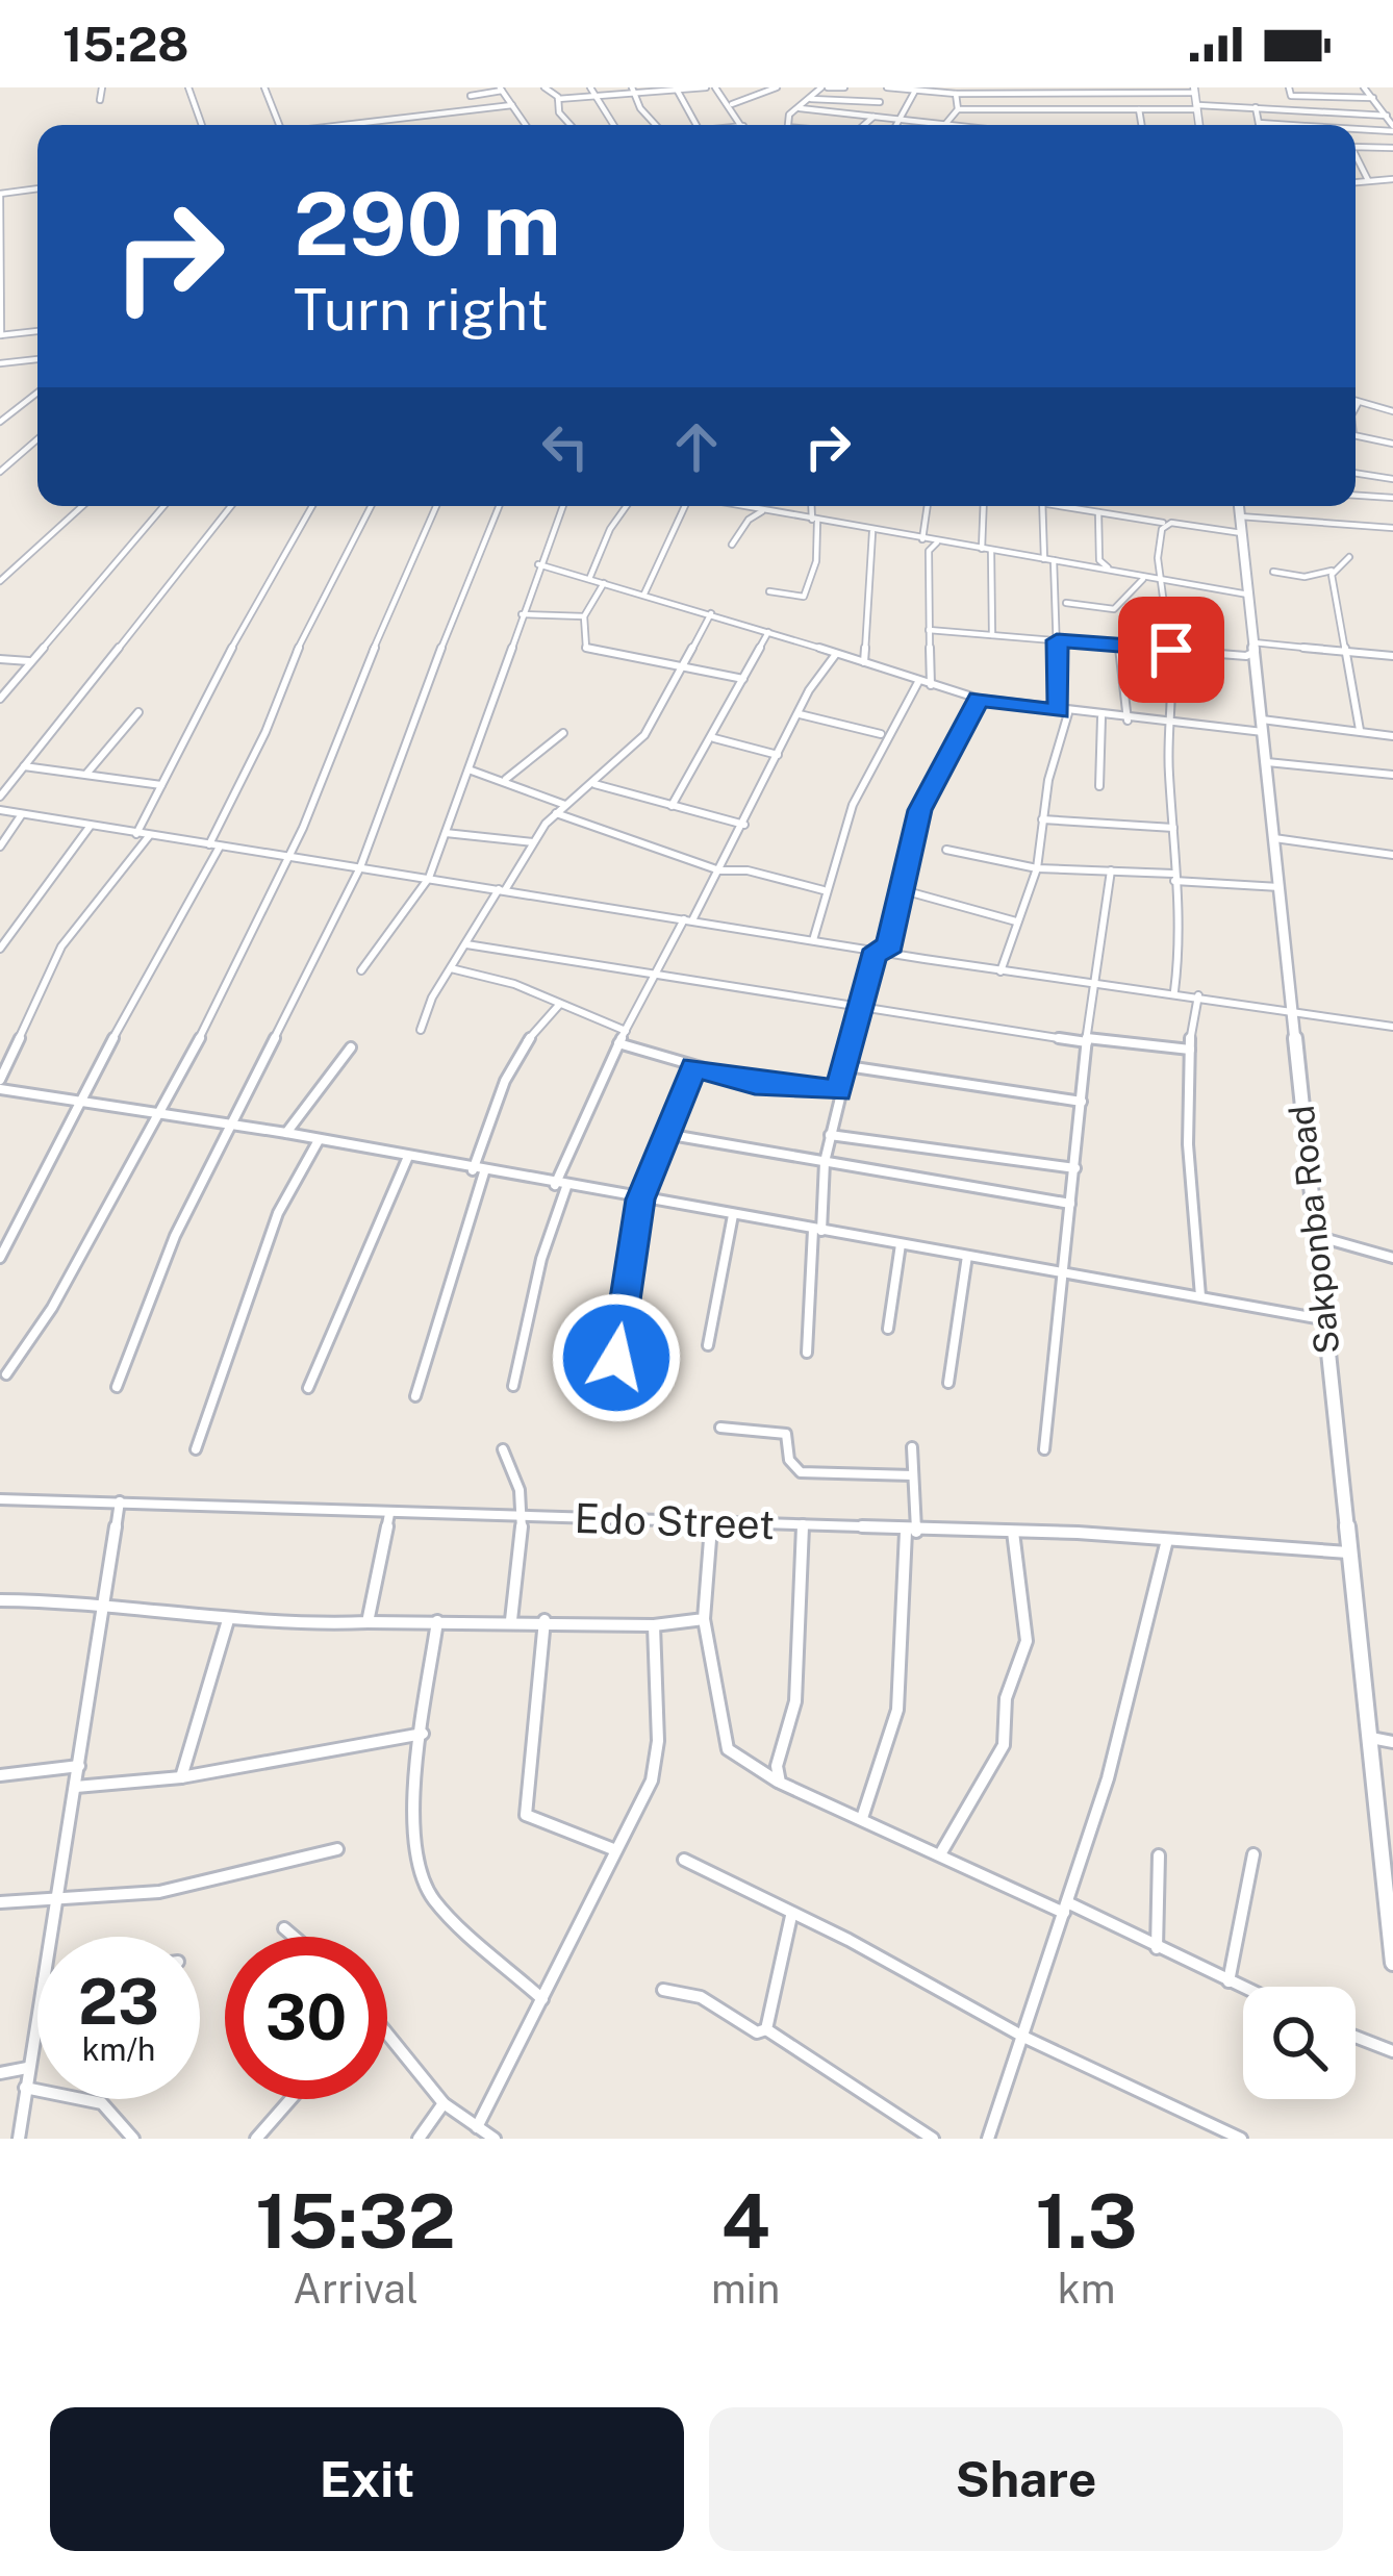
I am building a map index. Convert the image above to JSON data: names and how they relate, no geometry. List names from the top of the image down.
{
  "streets": {
    "main road": ["Sakponba Road"],
    "street": ["Edo Street"]
  },
  "crossings": [
    ["Sakponba Road", "Edo Street"]
  ],
  "page": {
    "status": "15:28",
    "turn": ["290 m", "Turn right"],
    "speed": "23 km/h",
    "limit": "30",
    "eta": [
      "15:32",
      "Arrival",
      "4",
      "min",
      "1.3",
      "km"
    ],
    "buttons": ["Exit", "Share"]
  }
}
